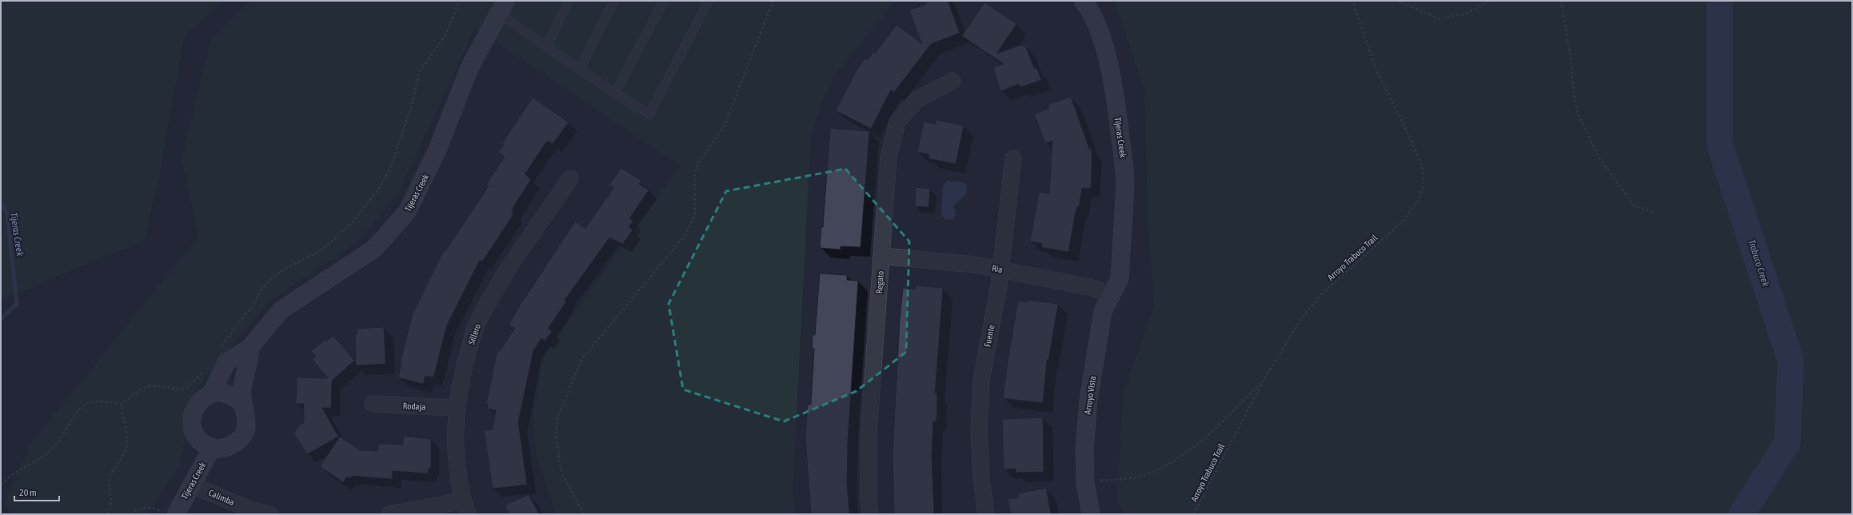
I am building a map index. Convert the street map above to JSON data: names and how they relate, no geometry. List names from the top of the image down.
{
  "streets": {
    "street": [
      "Tijeras Creek",
      "Ria",
      "Regato",
      "Sillero",
      "Fuente",
      "Arroyo Vista",
      "Rodaja",
      "Calimba"
    ],
    "path": ["Arroyo Trabuco Trail"]
  },
  "crossings": [
    ["Tijeras Creek", "Arroyo Vista"],
    ["Tijeras Creek", "Calimba"],
    ["Ria", "Regato"],
    ["Ria", "Fuente"],
    ["Ria", "Arroyo Vista"],
    ["Sillero", "Rodaja"]
  ],
  "water": ["Tijeras Creek", "Trabuco Creek"],
  "scale_bar": "20 m"
}
